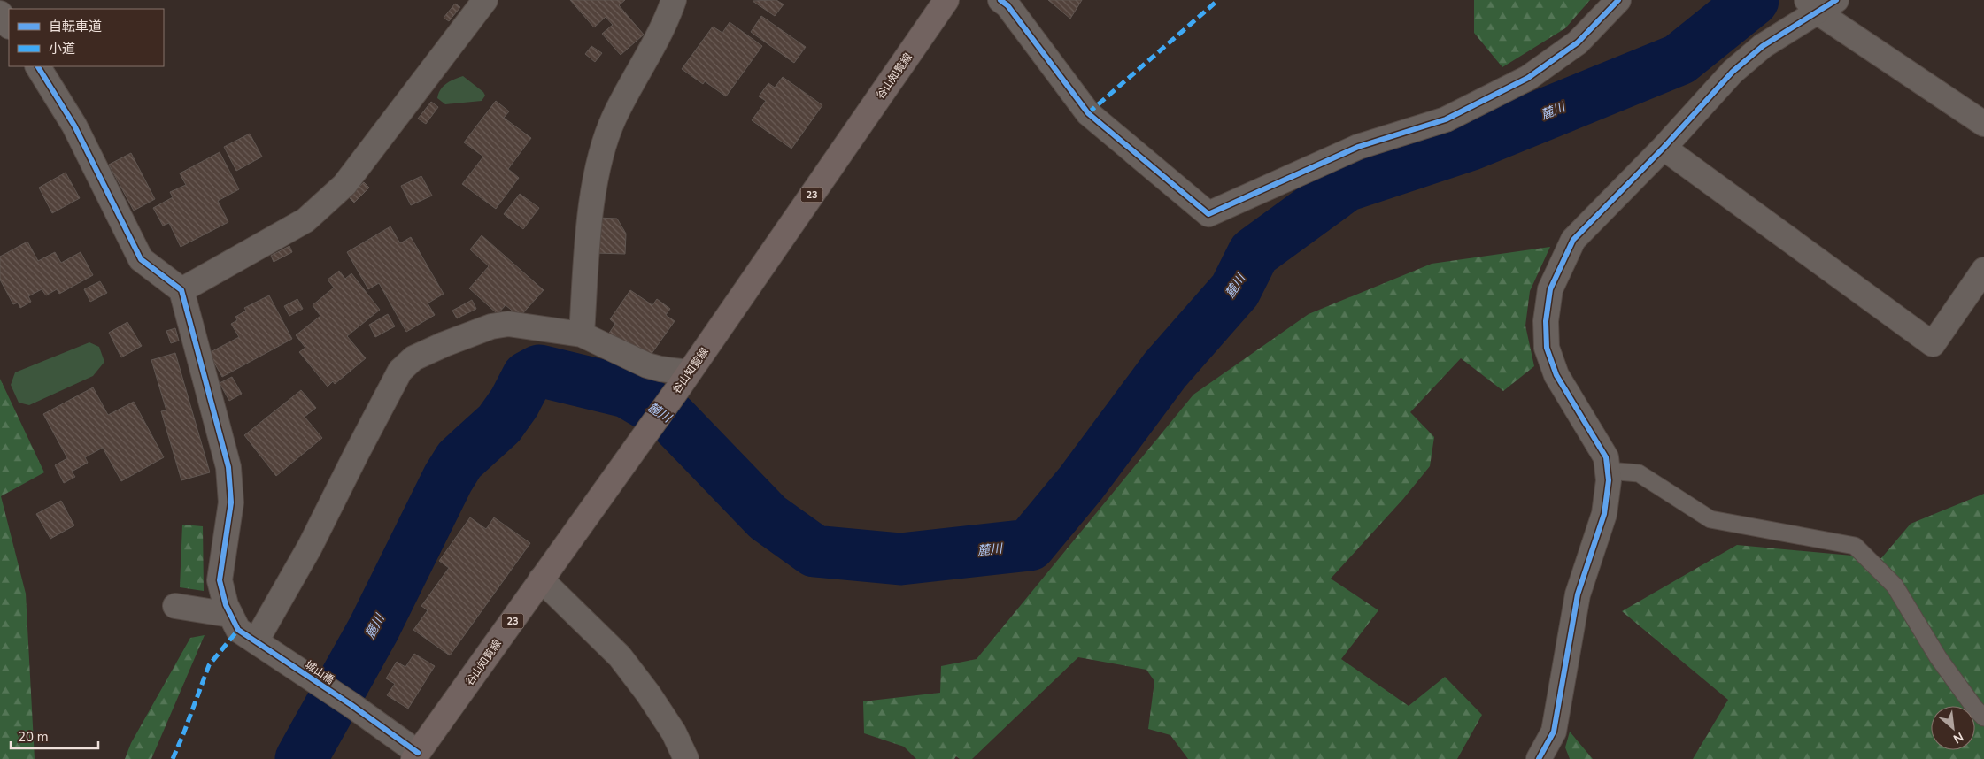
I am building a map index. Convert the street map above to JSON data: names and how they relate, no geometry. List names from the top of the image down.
{
  "streets": {
    "main road": ["谷山知覧線", "23"],
    "street": ["城山橋"]
  },
  "crossings": [
    ["谷山知覧線", "城山橋"]
  ],
  "water": ["麓川"],
  "legend": ["自転車道", "小道"],
  "scale_bar": "20 m",
  "north": "bottom right"
}
